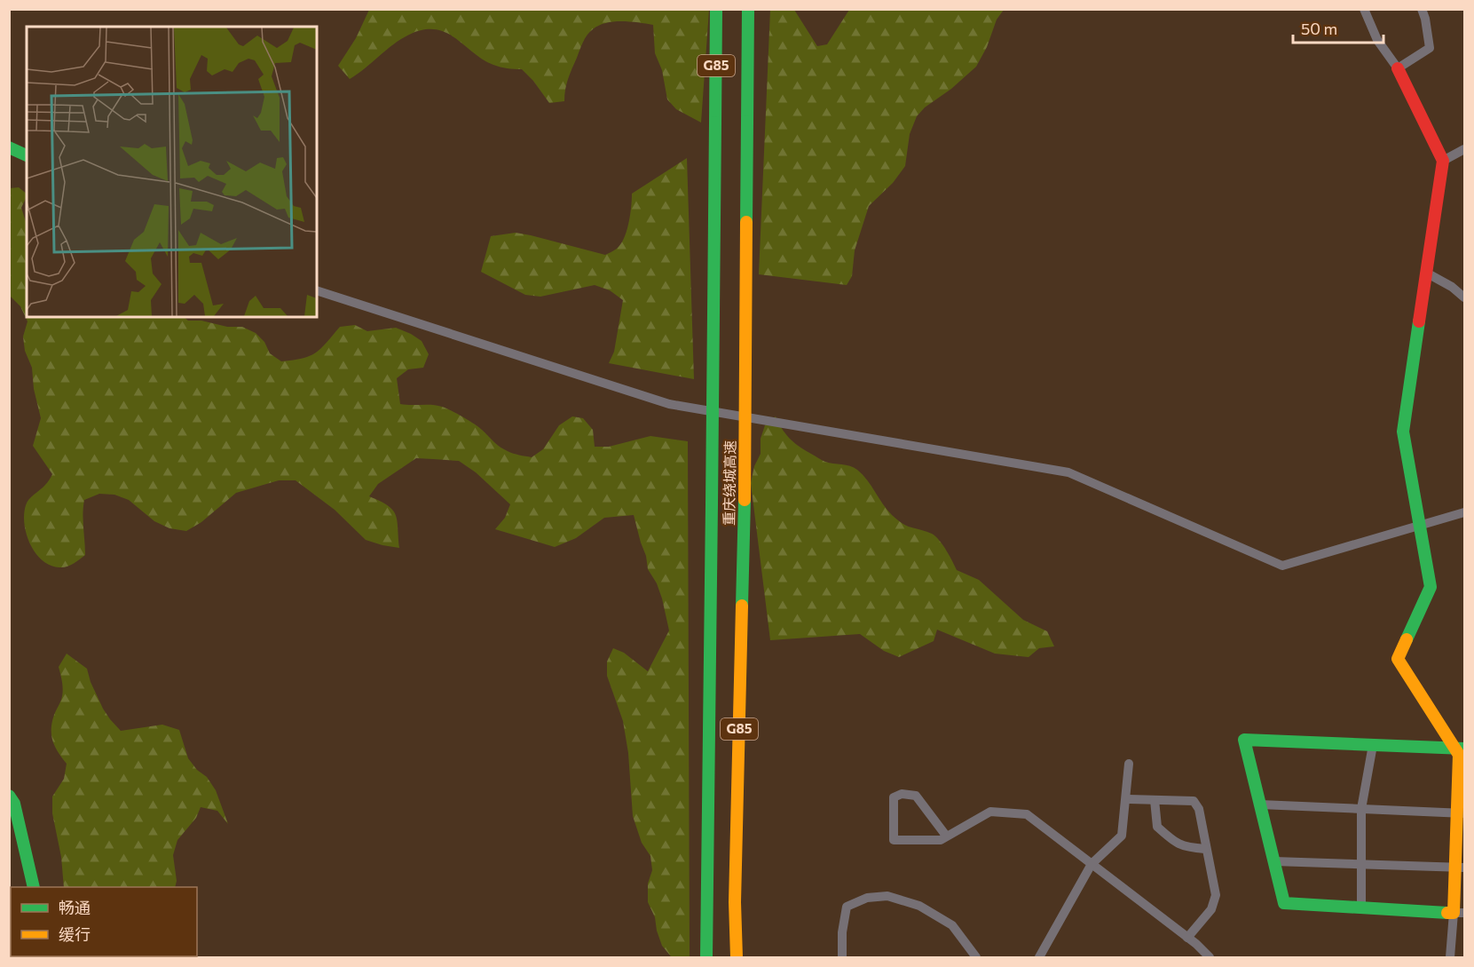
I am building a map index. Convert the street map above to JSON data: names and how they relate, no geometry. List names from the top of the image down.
{
  "streets": {
    "main road": ["G85", "重庆绕城高速"]
  },
  "legend": ["畅通", "缓行"],
  "scale_bar": "50 m"
}
